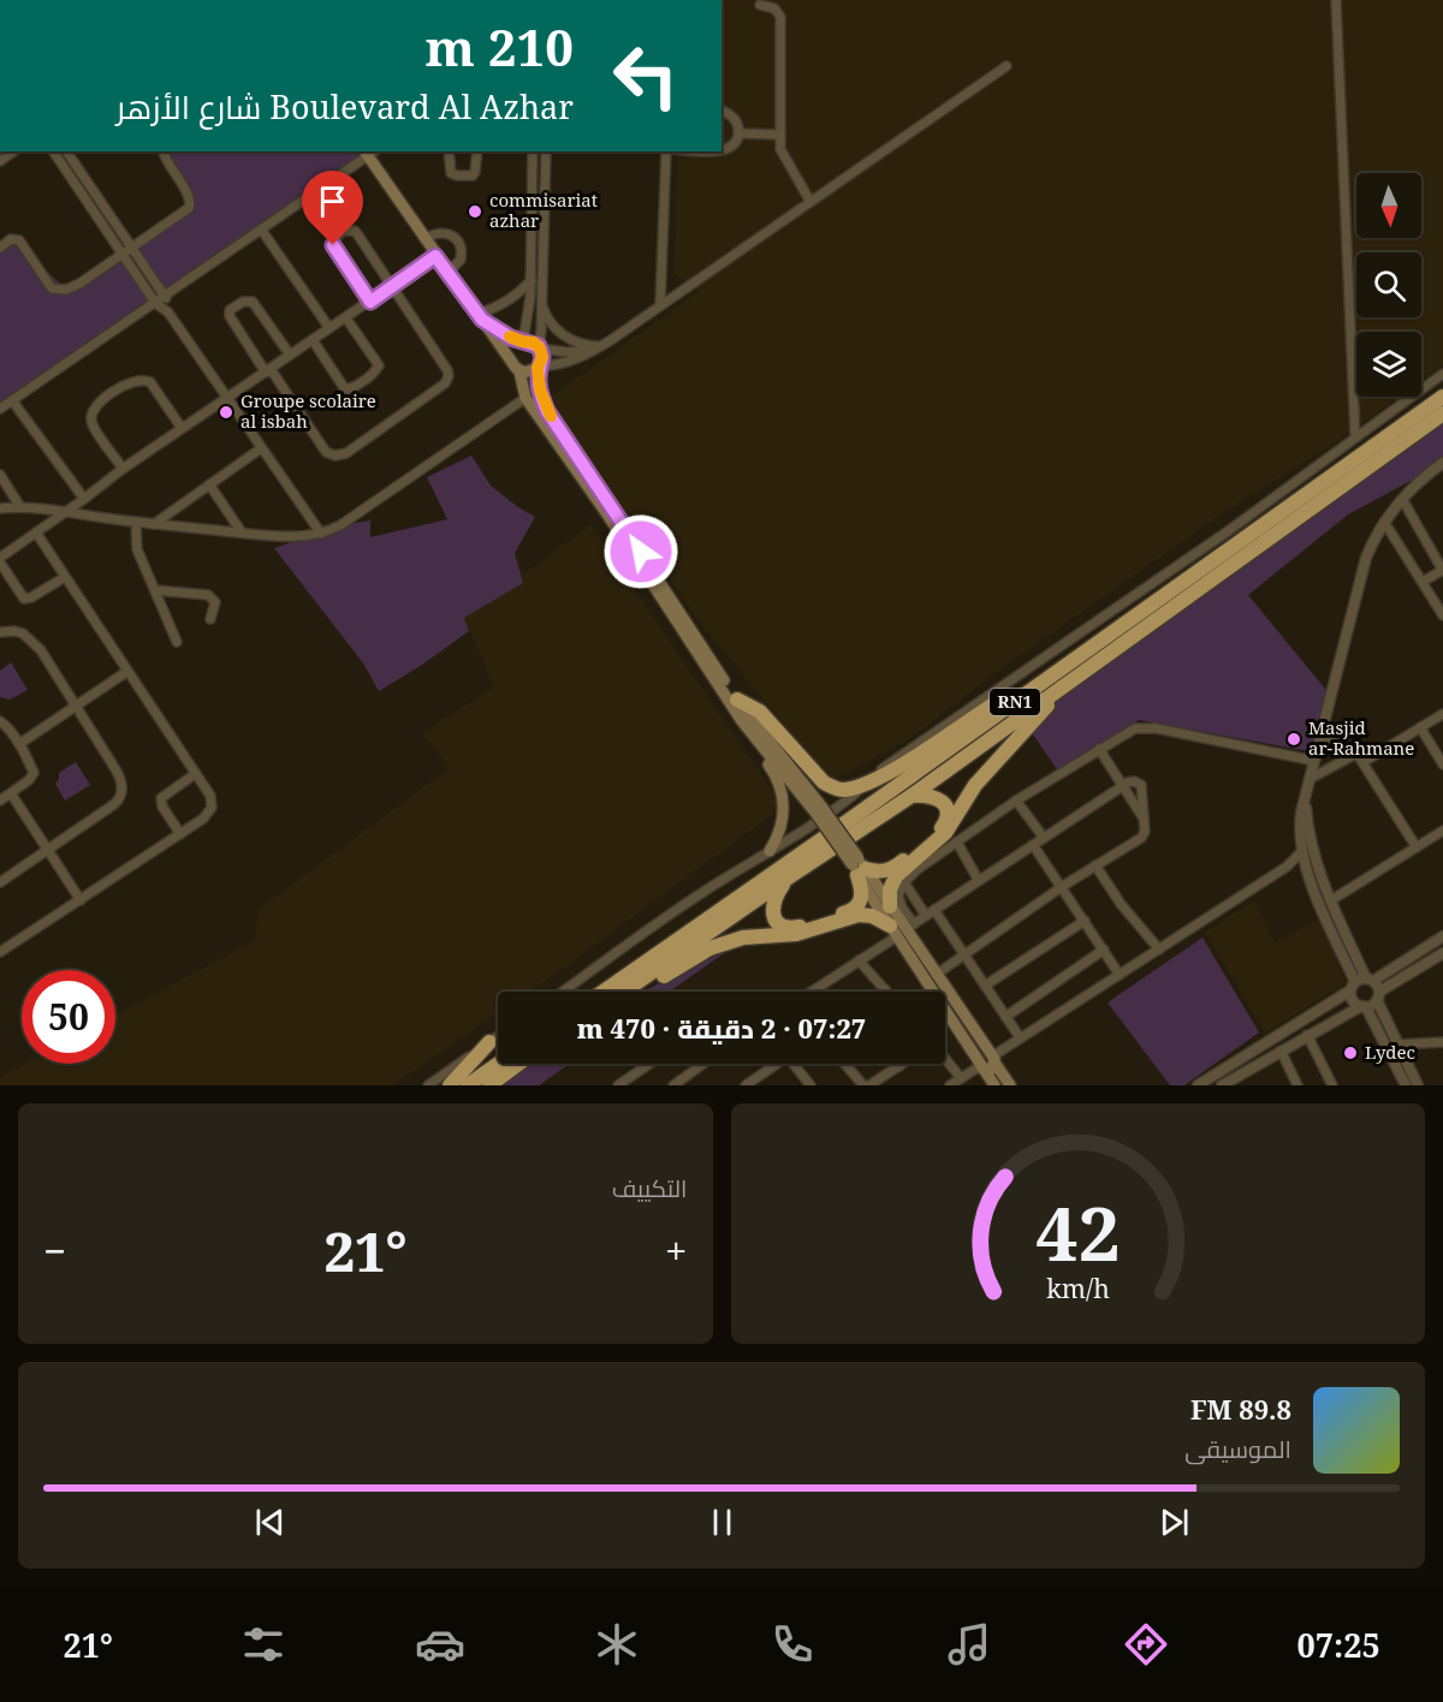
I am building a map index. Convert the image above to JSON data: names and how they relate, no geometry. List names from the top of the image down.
{
  "streets": {
    "highway": ["RN1"]
  },
  "places": [
    "commisariat azhar",
    "Groupe scolaire al isbah",
    "Masjid ar-Rahmane",
    "Lydec"
  ],
  "north": "bottom",
  "page": {
    "turn": ["210 m", "Boulevard Al Azhar شارع الأزهر"],
    "limit": "50",
    "trip": "07:27 · 2 دقيقة · 470 m",
    "tile": "التكييف",
    "heat": ["−", "21°", "+"],
    "song": ["89.8 FM", "الموسيقى"],
    "tabs": ["07:25", "21°"],
    "gauge": ["42", "km/h"]
  }
}
